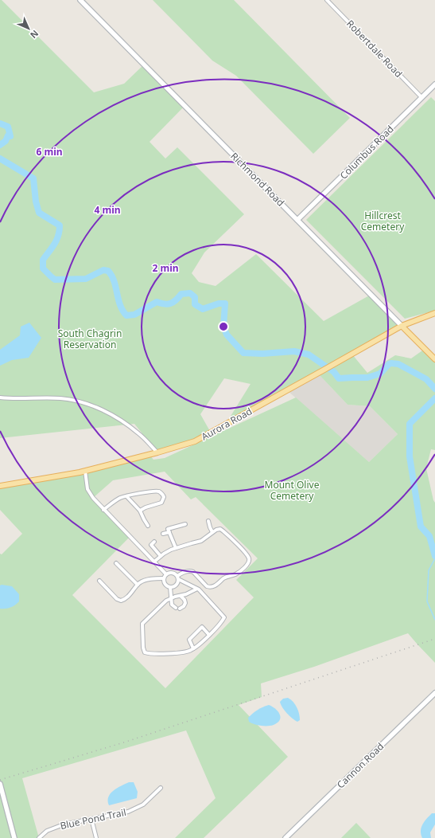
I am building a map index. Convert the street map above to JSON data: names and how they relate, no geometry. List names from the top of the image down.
{
  "streets": {
    "main road": ["Richmond Road", "Aurora Road"],
    "street": [
      "Robertdale Road",
      "Columbus Road",
      "Cannon Road",
      "Blue Pond Trail"
    ]
  },
  "crossings": [
    ["Robertdale Road", "Columbus Road"],
    ["Columbus Road", "Richmond Road"],
    ["Richmond Road", "Aurora Road"]
  ],
  "parks": ["Hillcrest Cemetery", "South Chagrin Reservation", "Mount Olive Cemetery"],
  "north": "bottom right",
  "rings": ["6 min", "4 min", "2 min"]
}
